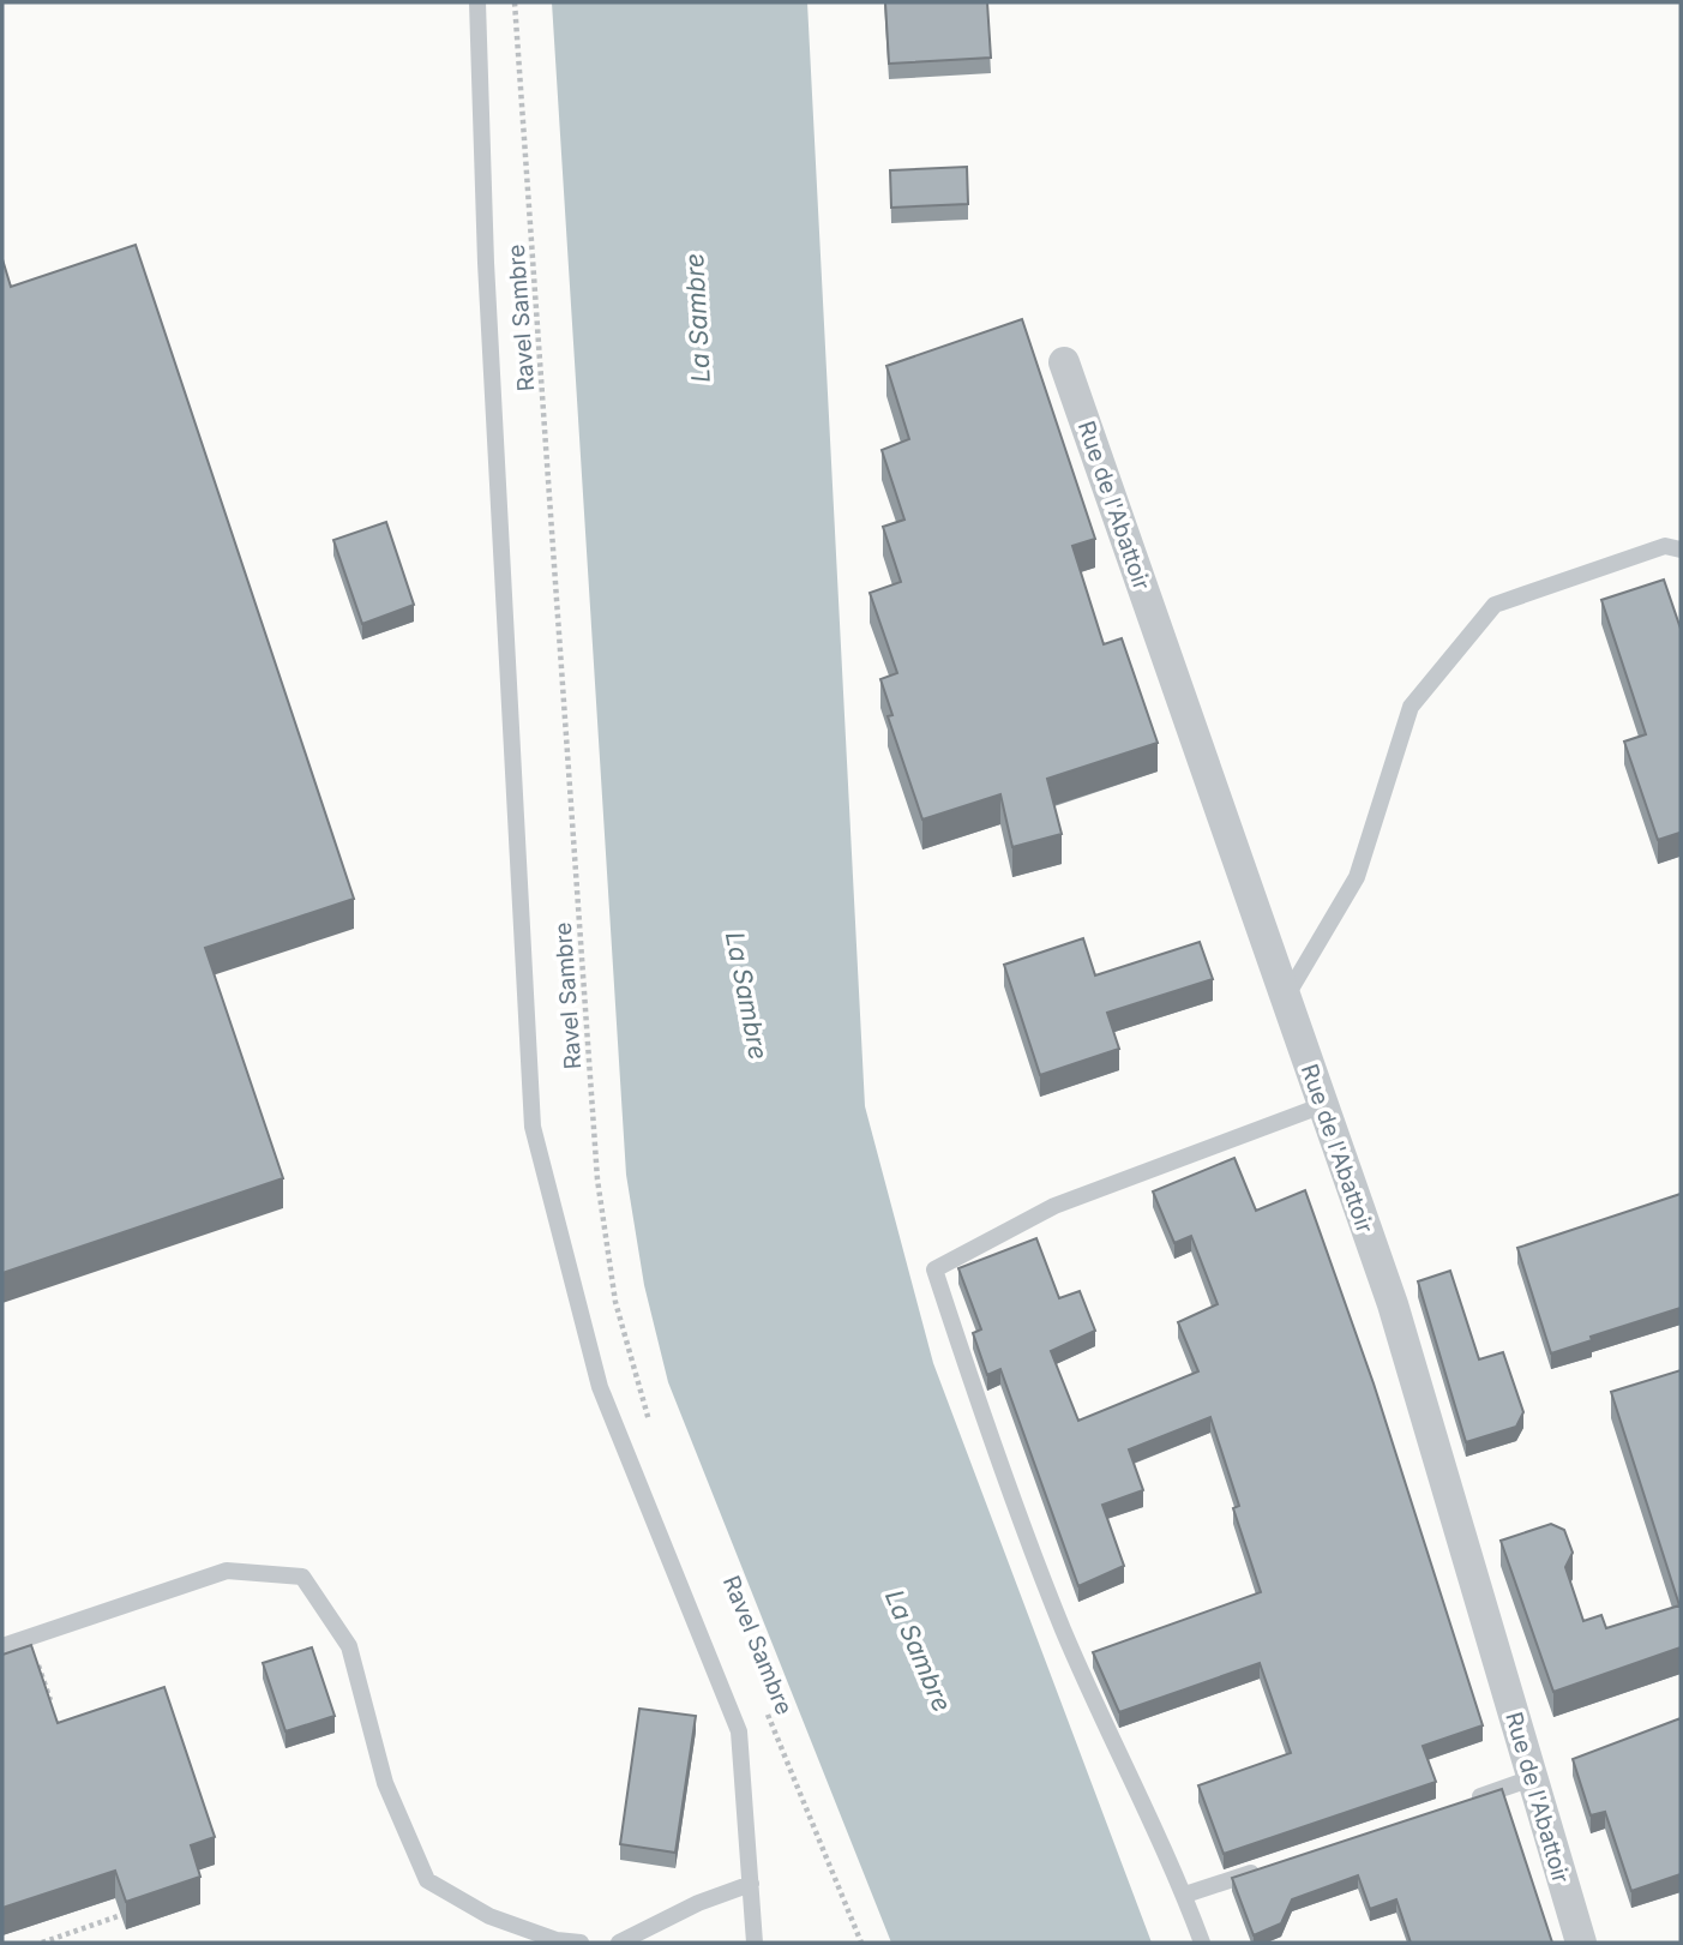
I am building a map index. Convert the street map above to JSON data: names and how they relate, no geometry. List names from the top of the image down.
{
  "streets": {
    "street": ["Rue de l'Abattoir"],
    "path": ["Ravel Sambre"]
  },
  "water": ["La Sambre"]
}
